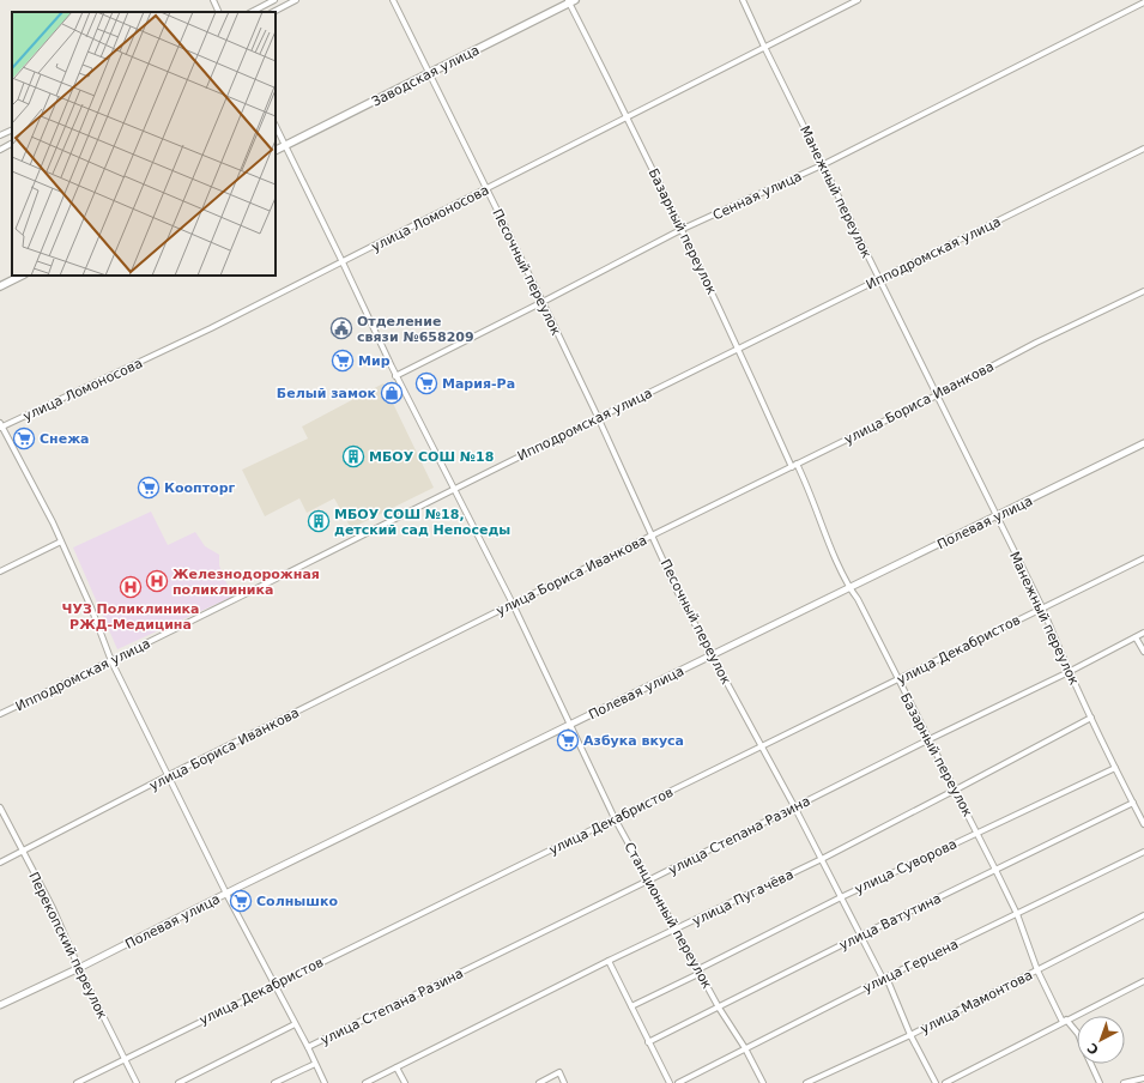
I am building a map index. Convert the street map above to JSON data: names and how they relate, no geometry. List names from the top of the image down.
{
  "streets": {
    "main road": ["Заводская улица"],
    "street": [
      "Манежный переулок",
      "Сенная улица",
      "улица Ломоносова",
      "Базарный переулок",
      "Ипподромская улица",
      "Песочный переулок",
      "улица Бориса Иванкова",
      "Полевая улица",
      "улица Декабристов",
      "улица Степана Разина",
      "улица Суворова",
      "улица Пугачёва",
      "Станционный переулок",
      "улица Ватутина",
      "Перекопский переулок",
      "улица Герцена",
      "улица Мамонтова"
    ]
  },
  "crossings": [
    ["Заводская улица", "Базарный переулок"],
    ["Заводская улица", "Песочный переулок"],
    ["Заводская улица", "Станционный переулок"],
    ["Манежный переулок", "Сенная улица"],
    ["Манежный переулок", "улица Ломоносова"],
    ["Манежный переулок", "Ипподромская улица"],
    ["Манежный переулок", "улица Бориса Иванкова"],
    ["Манежный переулок", "Полевая улица"],
    ["Манежный переулок", "улица Декабристов"],
    ["Манежный переулок", "улица Степана Разина"],
    ["Манежный переулок", "улица Суворова"],
    ["Манежный переулок", "улица Пугачёва"],
    ["Манежный переулок", "улица Ватутина"],
    ["Сенная улица", "Базарный переулок"],
    ["Сенная улица", "Песочный переулок"],
    ["Сенная улица", "Станционный переулок"],
    ["улица Ломоносова", "Базарный переулок"],
    ["улица Ломоносова", "Песочный переулок"],
    ["улица Ломоносова", "Станционный переулок"],
    ["Базарный переулок", "Ипподромская улица"],
    ["Базарный переулок", "улица Бориса Иванкова"],
    ["Базарный переулок", "Полевая улица"],
    ["Базарный переулок", "улица Декабристов"],
    ["Базарный переулок", "улица Степана Разина"],
    ["Базарный переулок", "улица Суворова"],
    ["Базарный переулок", "улица Пугачёва"],
    ["Базарный переулок", "улица Ватутина"],
    ["Базарный переулок", "улица Герцена"],
    ["Базарный переулок", "улица Мамонтова"],
    ["Ипподромская улица", "Песочный переулок"],
    ["Ипподромская улица", "Станционный переулок"],
    ["Песочный переулок", "улица Бориса Иванкова"],
    ["Песочный переулок", "Полевая улица"],
    ["Песочный переулок", "улица Декабристов"],
    ["Песочный переулок", "улица Степана Разина"],
    ["Песочный переулок", "улица Суворова"],
    ["Песочный переулок", "улица Пугачёва"],
    ["Песочный переулок", "улица Ватутина"],
    ["Песочный переулок", "улица Герцена"],
    ["Песочный переулок", "улица Мамонтова"],
    ["улица Бориса Иванкова", "Станционный переулок"],
    ["улица Бориса Иванкова", "Перекопский переулок"],
    ["Полевая улица", "Станционный переулок"],
    ["Полевая улица", "Перекопский переулок"],
    ["улица Декабристов", "Станционный переулок"],
    ["улица Декабристов", "Перекопский переулок"],
    ["улица Степана Разина", "Станционный переулок"],
    ["улица Суворова", "Станционный переулок"],
    ["улица Пугачёва", "Станционный переулок"],
    ["Станционный переулок", "улица Ватутина"],
    ["Станционный переулок", "улица Герцена"]
  ],
  "places": {
    "public building": ["Отделение связи №658209"],
    "supermarket": [
      "Мир",
      "Мария-Ра",
      "Снежа",
      "Коопторг",
      "Азбука вкуса",
      "Солнышко"
    ],
    "shop": ["Белый замок"],
    "building": ["МБОУ СОШ №18", "МБОУ СОШ №18, детский сад Непоседы"],
    "hospital": ["Железнодорожная поликлиника", "ЧУЗ Поликлиника РЖД-Медицина"]
  },
  "north": "bottom left"
}
